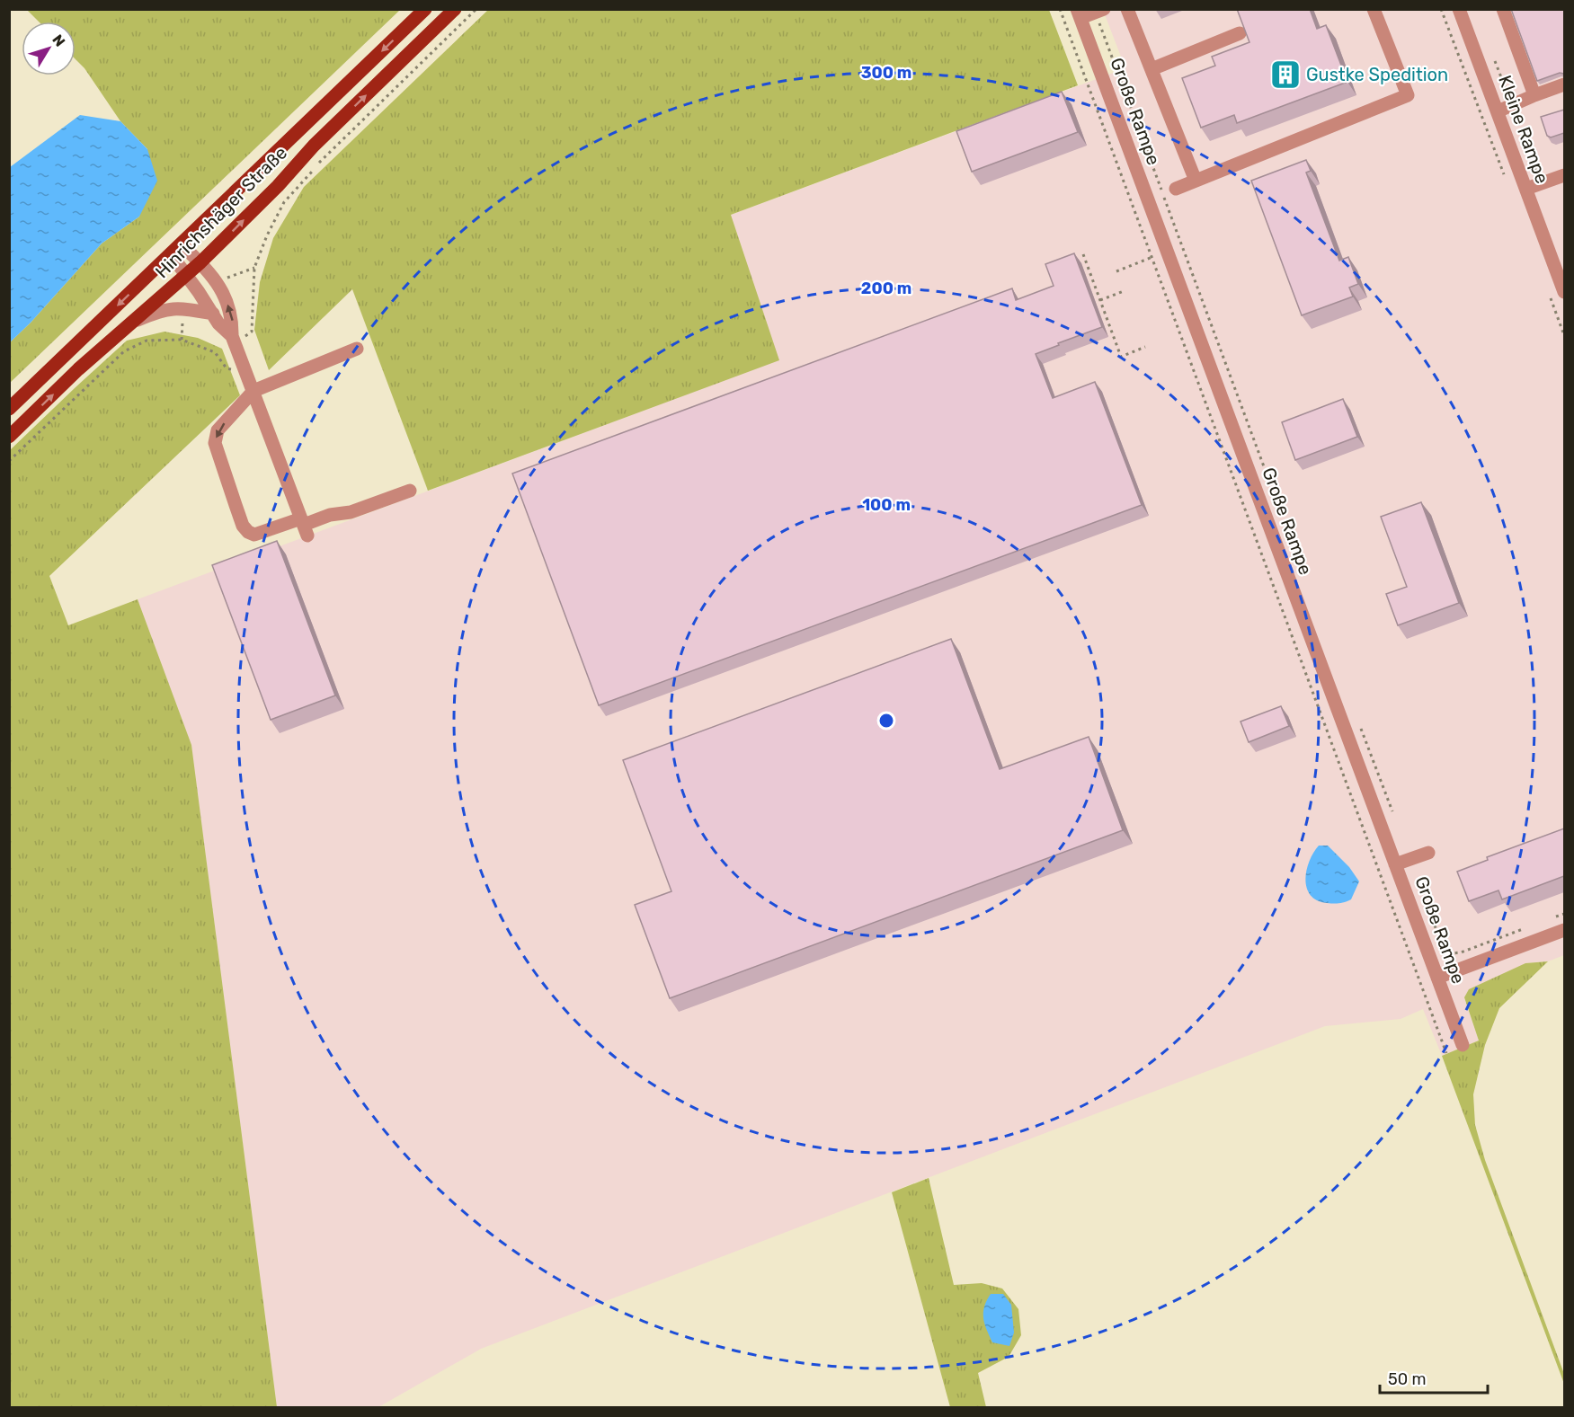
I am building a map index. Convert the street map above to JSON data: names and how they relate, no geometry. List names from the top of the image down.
{
  "streets": {
    "main road": ["Hinrichshäger Straße"],
    "street": ["Große Rampe", "Kleine Rampe"]
  },
  "places": {
    "building": ["Gustke Spedition"]
  },
  "scale_bar": "50 m",
  "north": "top right",
  "rings": ["300 m", "200 m", "100 m"]
}
